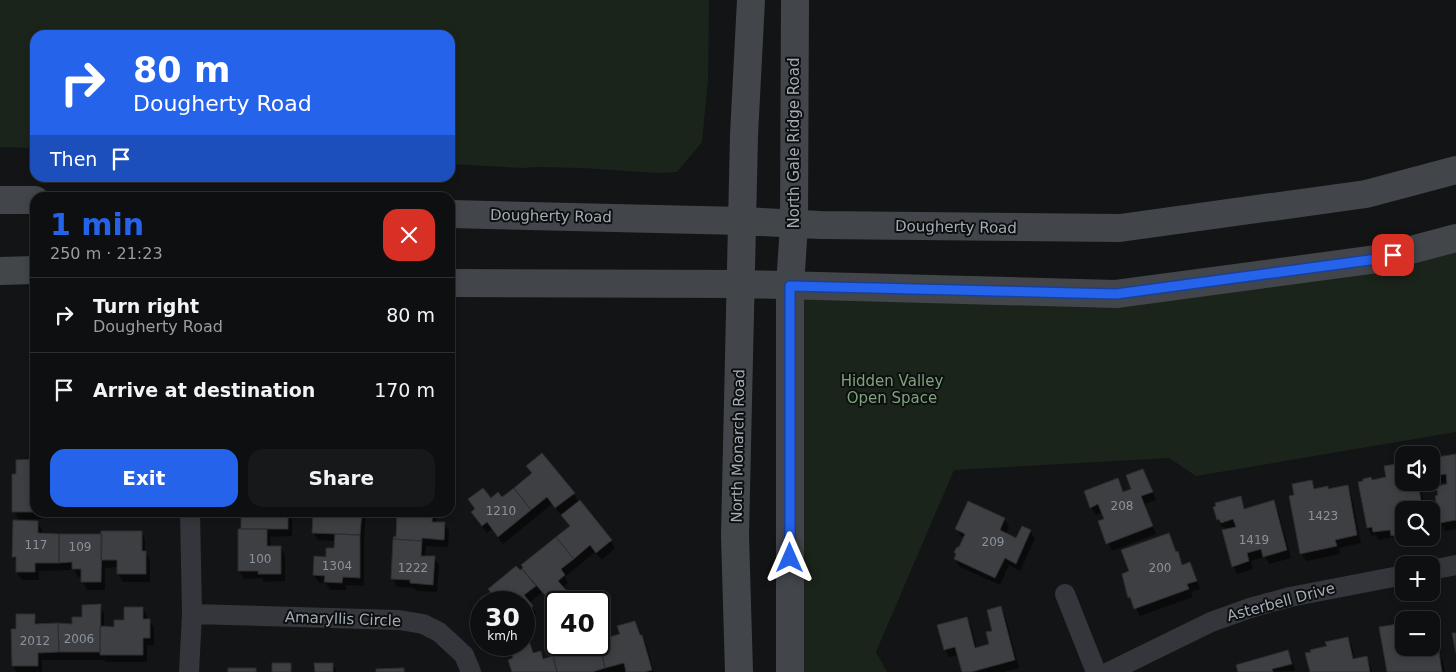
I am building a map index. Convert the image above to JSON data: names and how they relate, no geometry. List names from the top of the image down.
{
  "streets": {
    "main road": ["North Gale Ridge Road", "Dougherty Road", "North Monarch Road"],
    "street": ["Asterbell Drive", "Amaryllis Circle"]
  },
  "crossings": [
    ["North Gale Ridge Road", "Dougherty Road"],
    ["Dougherty Road", "North Monarch Road"]
  ],
  "parks": ["Hidden Valley Open Space"],
  "house_numbers": [
    "208",
    "1210",
    "1423",
    "1419",
    "209",
    "117",
    "109",
    "100",
    "1304",
    "1222",
    "200",
    "2006",
    "2012"
  ],
  "page": {
    "turn": ["80 m", "Dougherty Road"],
    "then": "Then",
    "heading": ["1 min", "250 m · 21:23"],
    "list": [
      {
        "name": "Turn right",
        "note": "Dougherty Road",
        "value": "80 m"
      },
      {
        "name": "Arrive at destination",
        "value": "170 m"
      }
    ],
    "buttons": ["Exit", "Share"],
    "map_buttons": ["+", "−"],
    "speed": "30 km/h",
    "limit": "40"
  }
}
